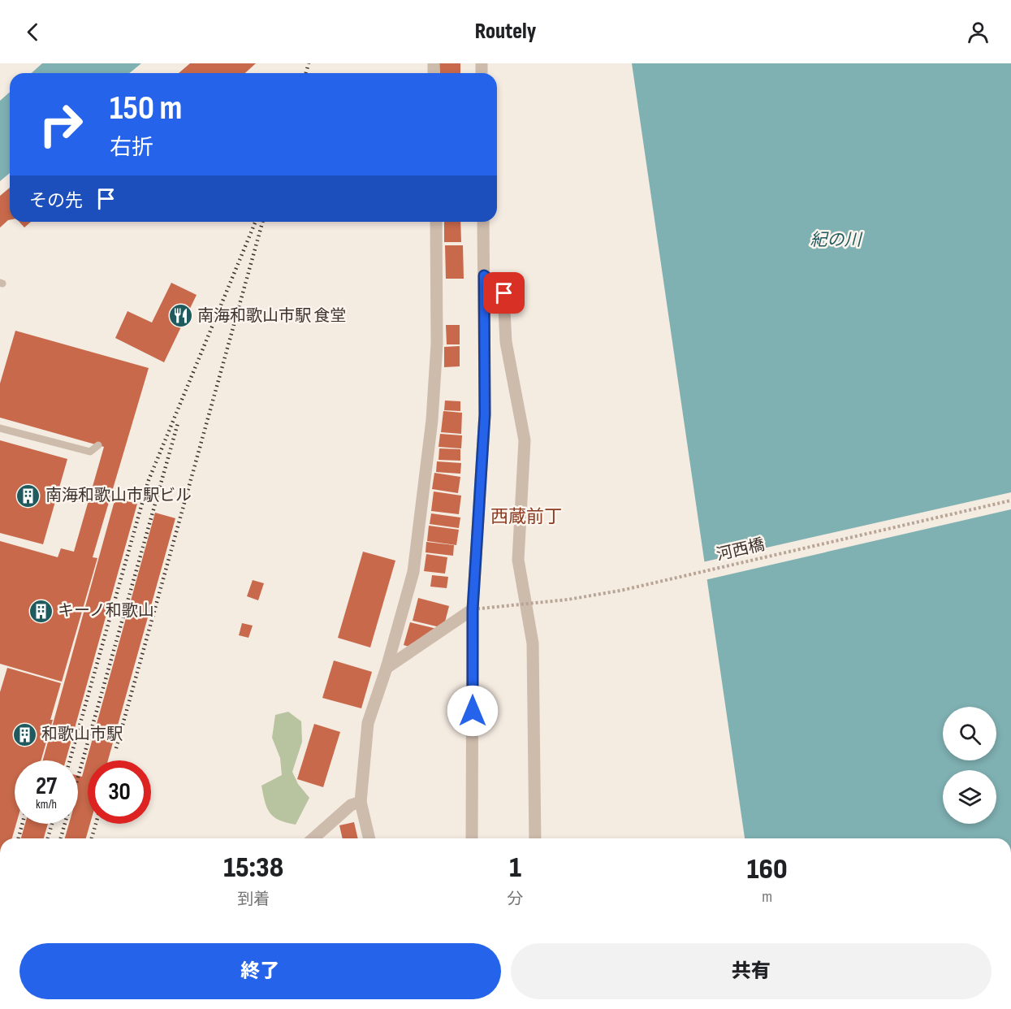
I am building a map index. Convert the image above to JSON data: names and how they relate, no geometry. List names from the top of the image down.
{
  "streets": {
    "path": ["河西橋"]
  },
  "districts": ["西蔵前丁"],
  "water": ["紀の川"],
  "places": {
    "restaurant": ["南海和歌山市駅 食堂"],
    "building": ["南海和歌山市駅ビル", "キーノ和歌山", "和歌山市駅"]
  },
  "page": {
    "header": "Routely",
    "turn": ["150 m", "右折"],
    "then": "その先",
    "speed": "27 km/h",
    "limit": "30",
    "eta": [
      "15:38",
      "到着",
      "1",
      "分",
      "160",
      "m"
    ],
    "buttons": ["終了", "共有"]
  }
}
